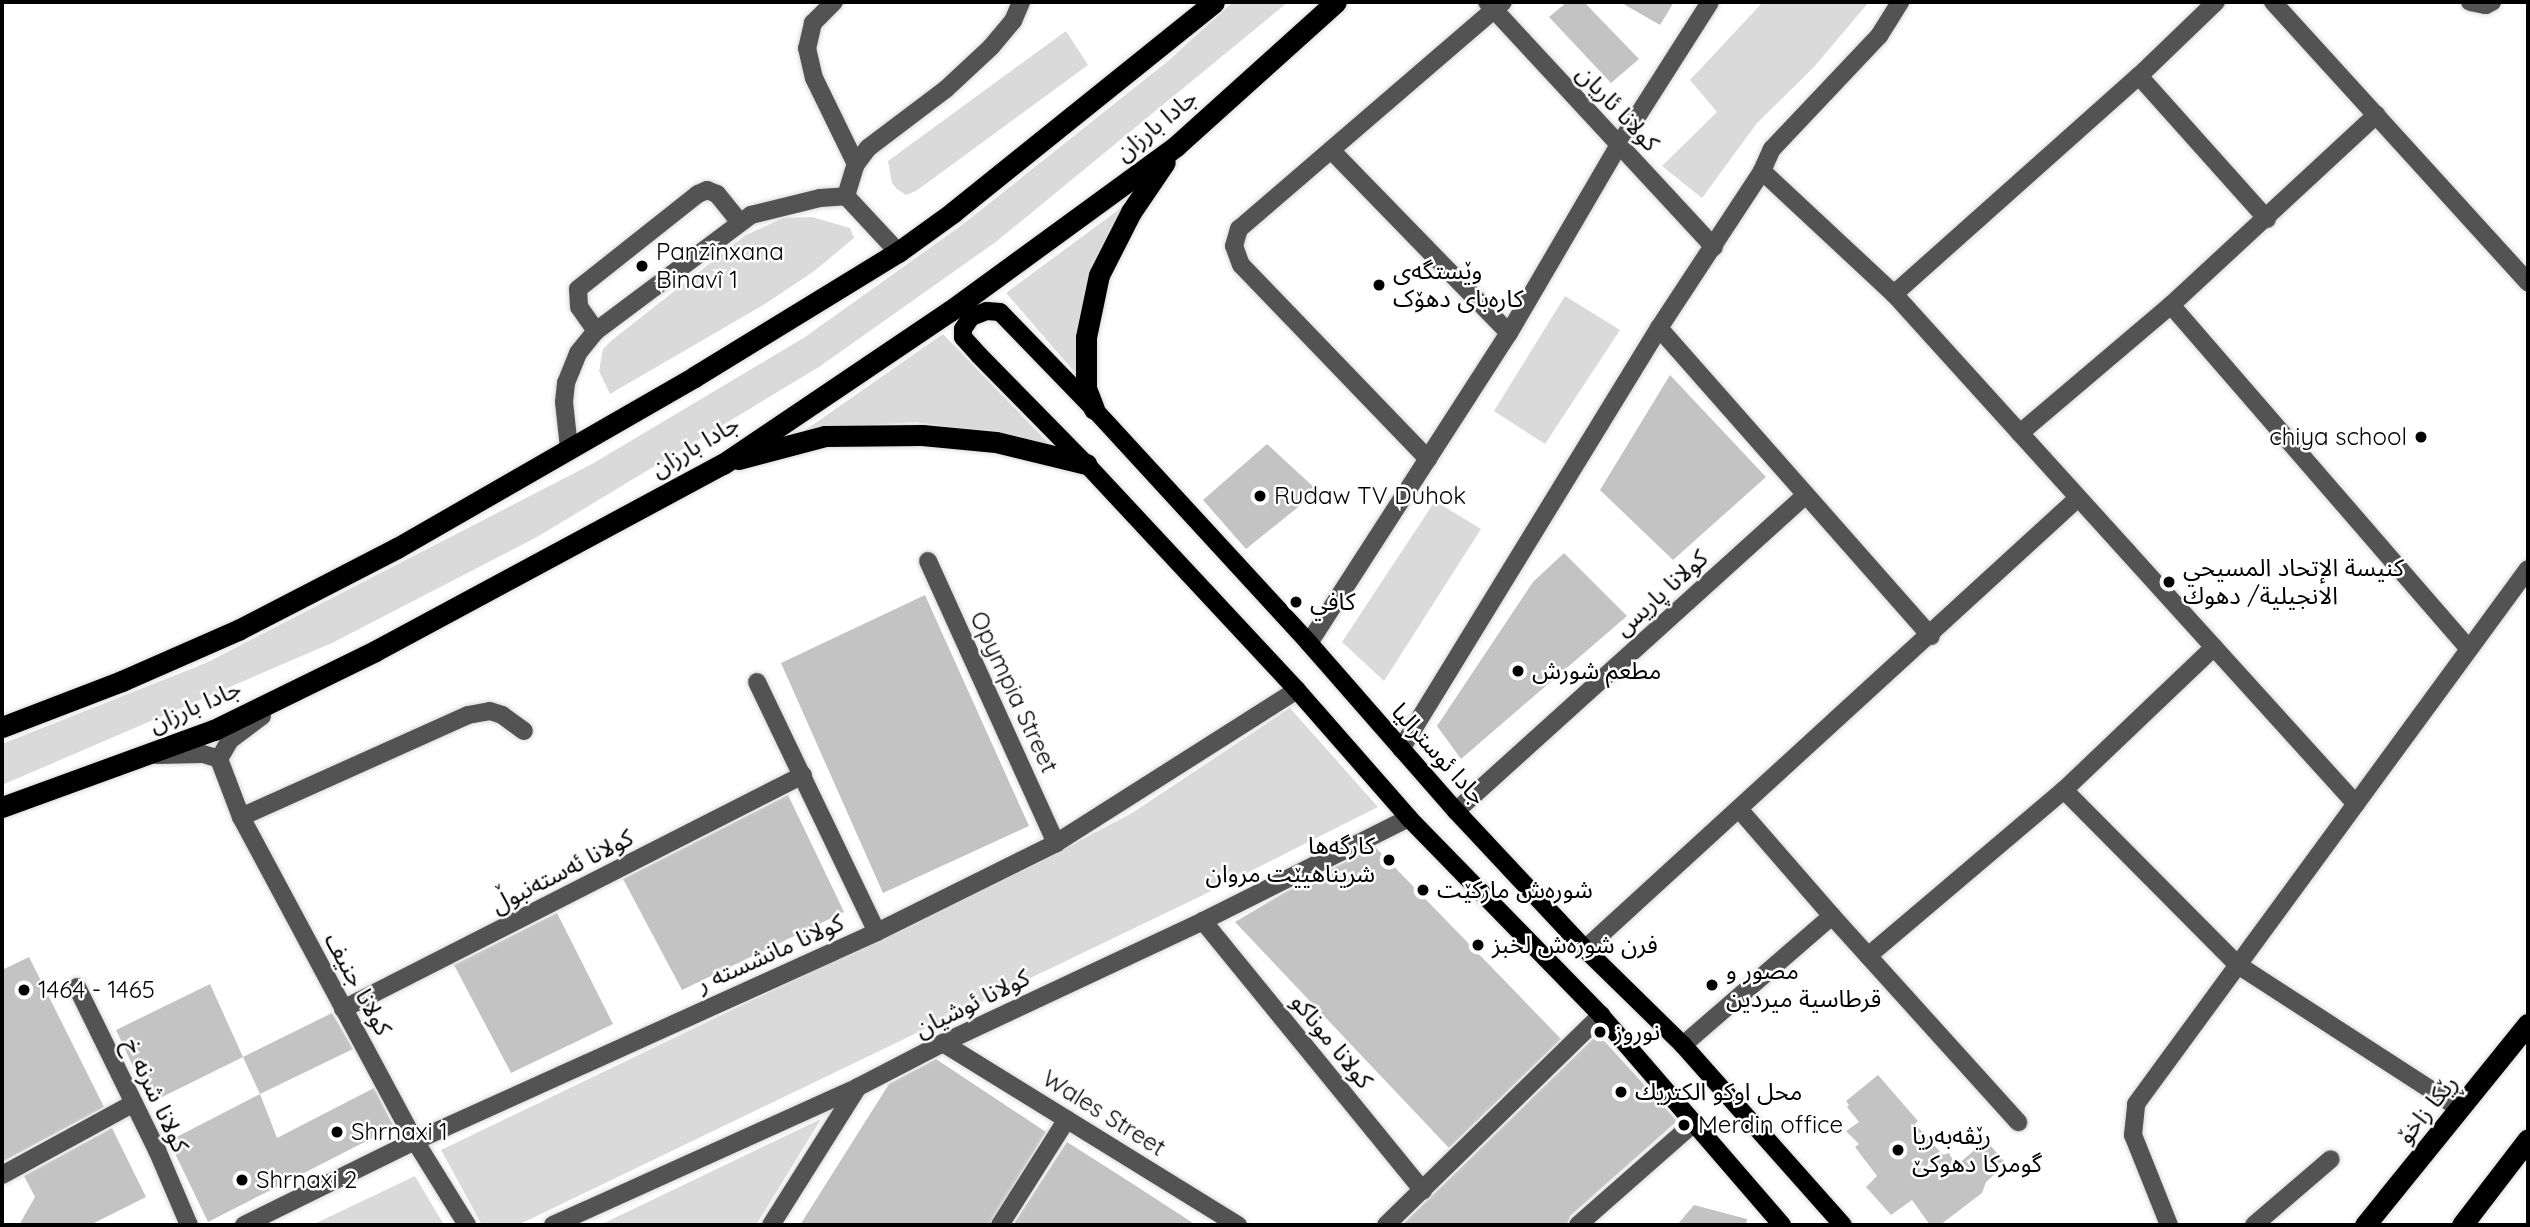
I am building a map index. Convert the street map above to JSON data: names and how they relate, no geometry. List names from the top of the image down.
{
  "streets": {
    "highway": ["جادا بارزان", "ڕێکا زاخۆ"],
    "main road": ["جادا ئوسترالیا"],
    "street": [
      "كولانا ئاريان",
      "كولانا پاریس",
      "Opympia Street",
      "كولانا ئەستەنبوڵ",
      "كولانا مانشسته ر",
      "كولانا جنيف",
      "كولانا ئوشيان",
      "كولانا موناكو",
      "كولانا شرنه خ",
      "Wales Street"
    ]
  },
  "crossings": [
    ["كولانا پاریس", "جادا ئوسترالیا"],
    ["Opympia Street", "كولانا مانشسته ر"],
    ["كولانا ئەستەنبوڵ", "كولانا جنيف"],
    ["كولانا مانشسته ر", "كولانا جنيف"],
    ["كولانا ئوشيان", "كولانا موناكو"],
    ["كولانا ئوشيان", "Wales Street"]
  ],
  "places": [
    "Panzînxana Binavî 1",
    "وێستگەی کارەبای دهۆک",
    "chiya school",
    "Rudaw TV Duhok",
    "كنيسة الإتحاد المسيحي الانجيلية/ دهوك",
    "كافي",
    "مطعم شورش",
    "كارگه‌ها شريناهيێت مروان",
    "شوره‌ش ماركێت",
    "فرن شوره‌ش لخبز",
    "مصور و قرطاسية ميردين",
    "1464 - 1465",
    "نوروز",
    "محل اوكو الكتريك",
    "Merdin office",
    "Shrnaxi 1",
    "رێڤه‌به‌ریا گومركا دهوكێ",
    "Shrnaxi 2"
  ]
}
